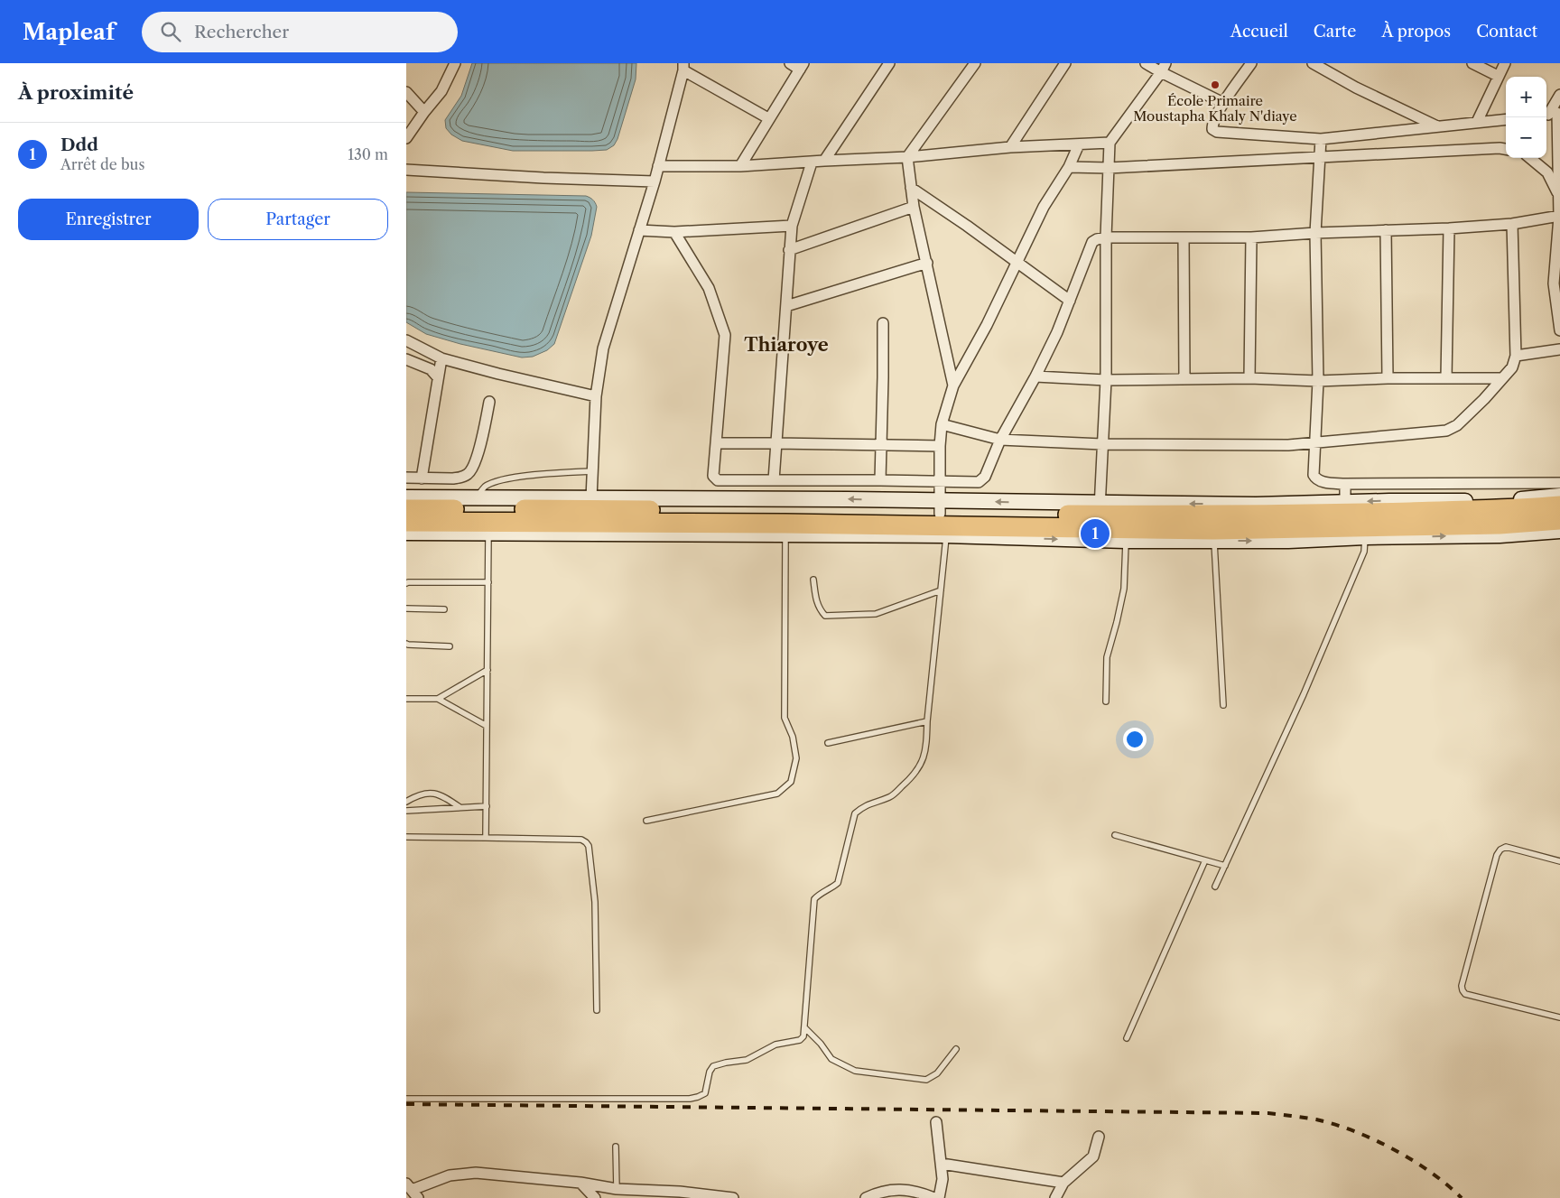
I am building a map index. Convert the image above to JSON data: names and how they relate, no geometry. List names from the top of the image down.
{
  "districts": ["Thiaroye"],
  "places": ["École Primaire Moustapha Khaly N'diaye"],
  "page": {
    "header": "Mapleaf",
    "search": "Rechercher",
    "nav": [
      "Accueil",
      "Carte",
      "À propos",
      "Contact"
    ],
    "heading": "À proximité",
    "map_buttons": ["+", "−"],
    "list": [
      {
        "mark": "1",
        "name": "Ddd",
        "note": "Arrêt de bus",
        "value": "130 m"
      }
    ],
    "buttons": ["Enregistrer", "Partager"],
    "pins": "1"
  }
}
